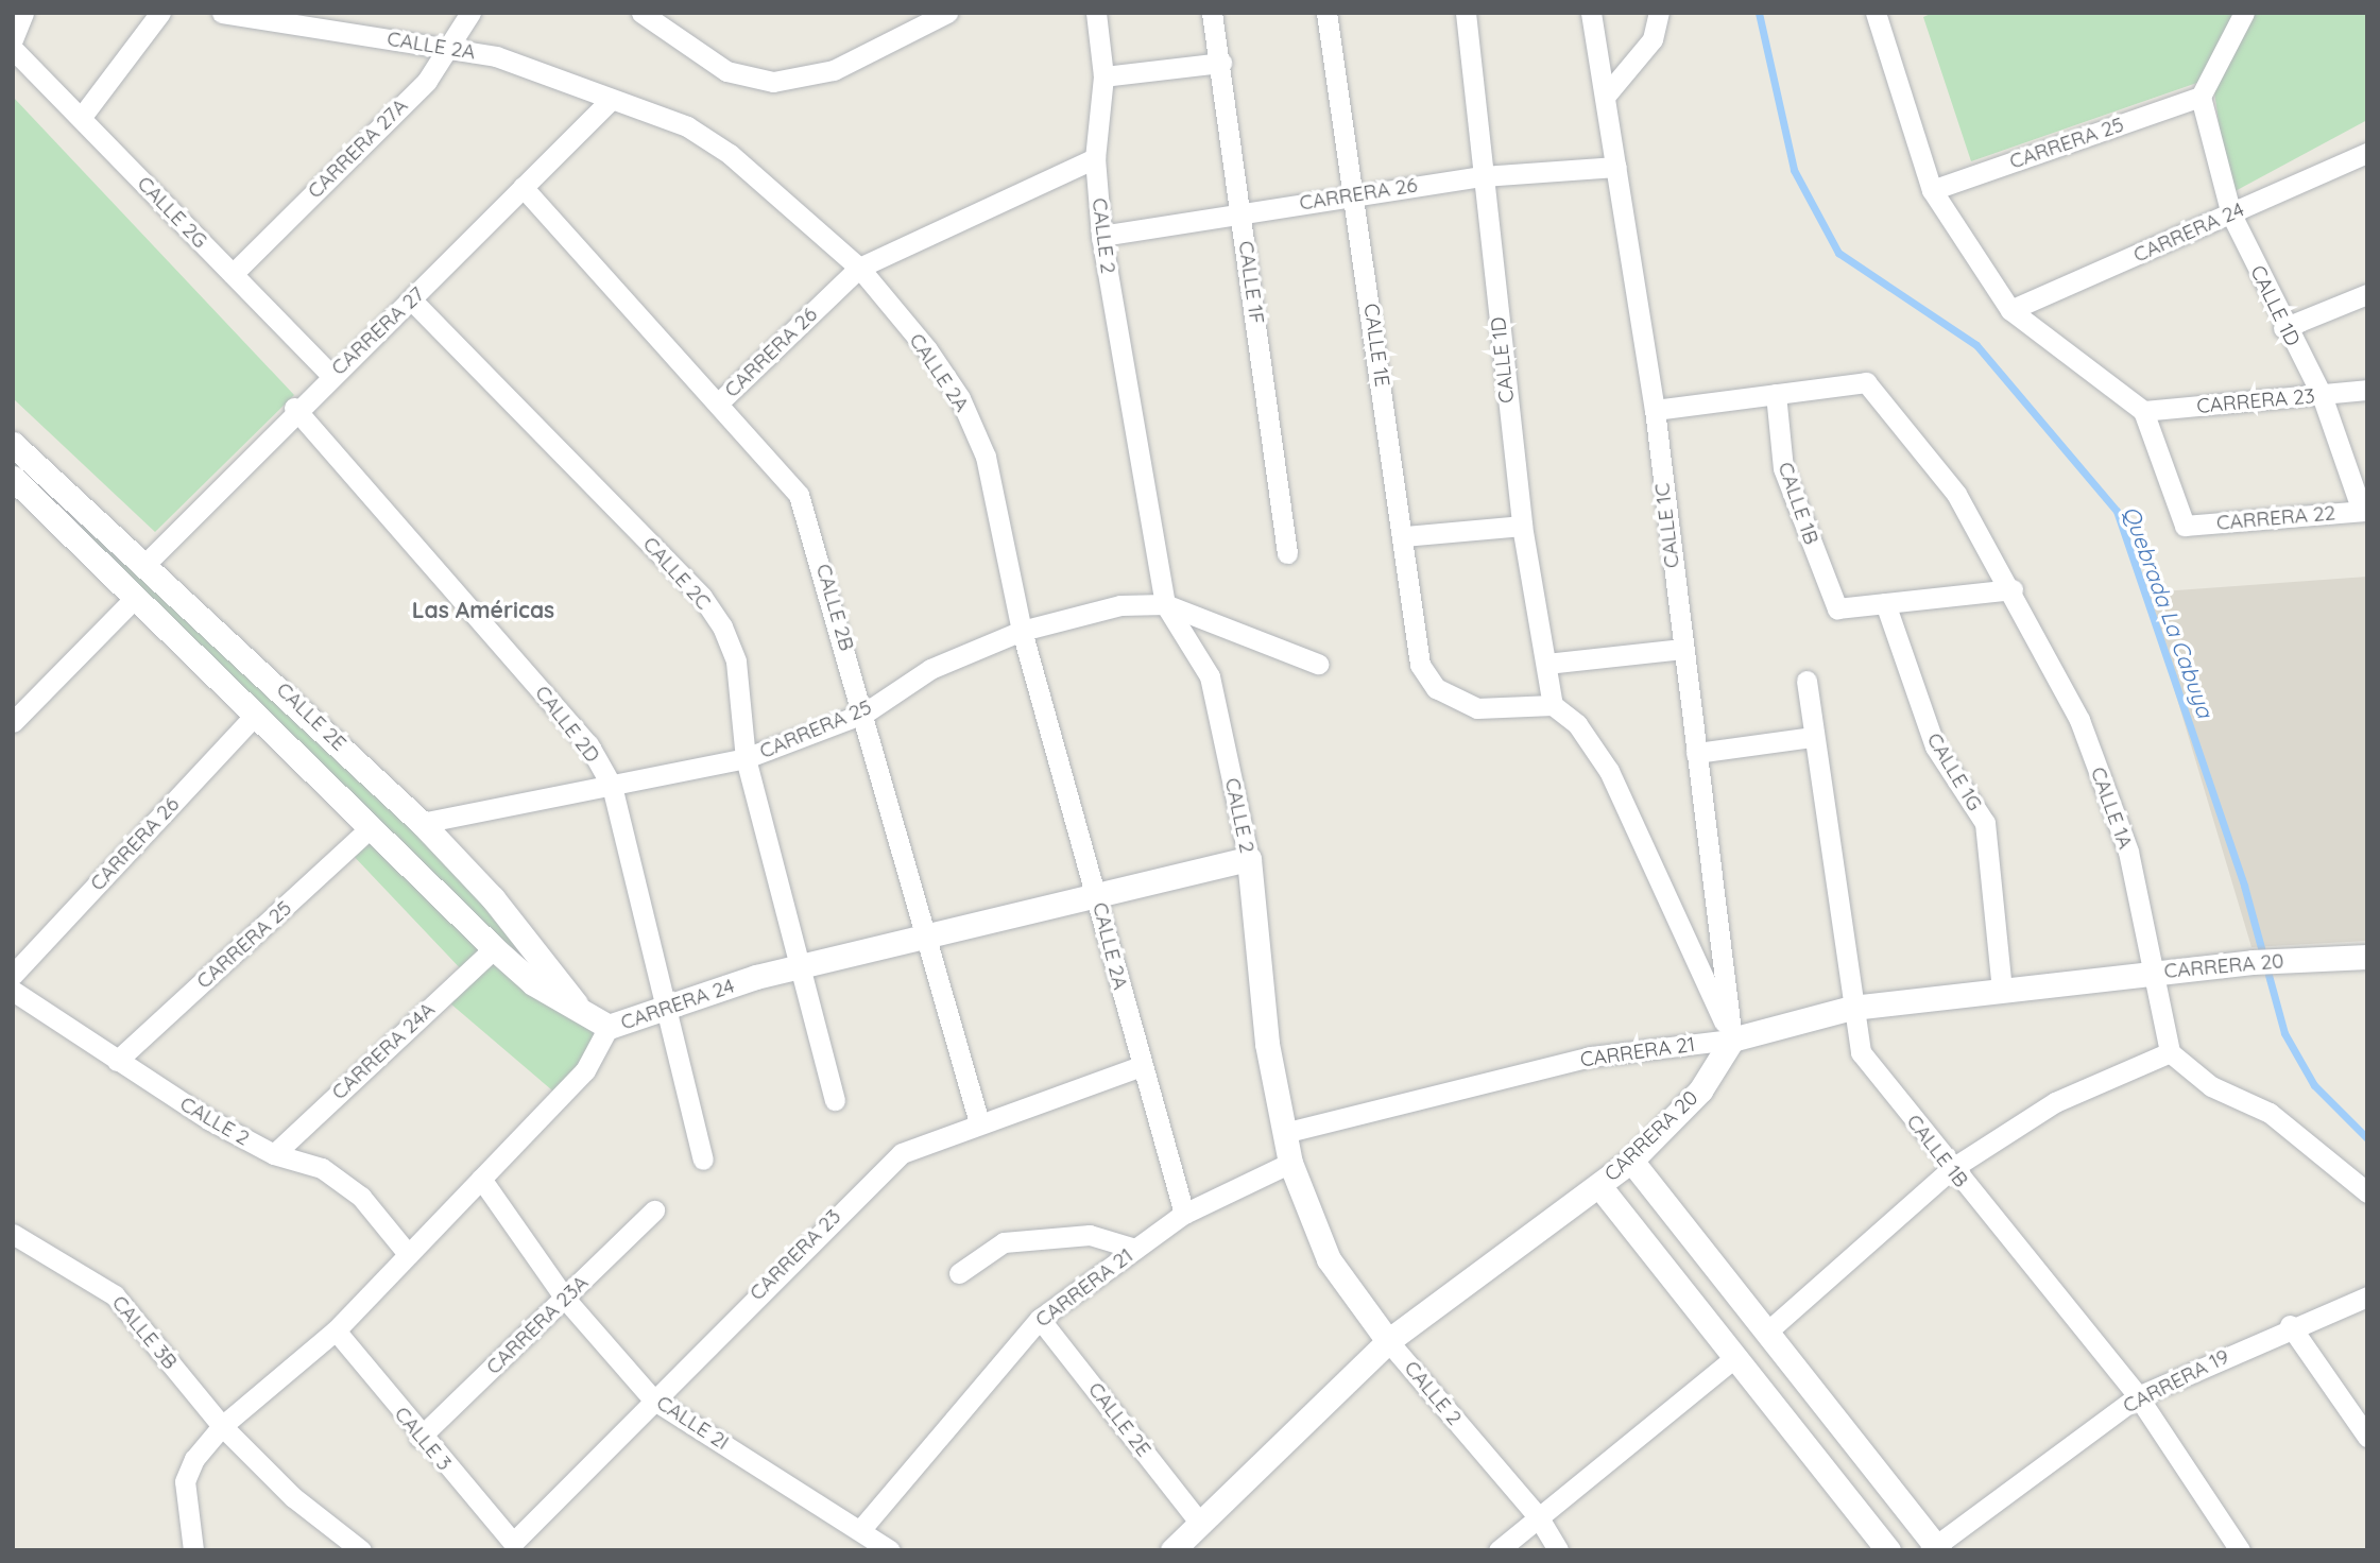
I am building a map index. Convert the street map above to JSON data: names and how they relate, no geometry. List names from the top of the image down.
{
  "streets": {
    "street": [
      "CALLE 2A",
      "CARRERA 25",
      "CARRERA 27A",
      "CARRERA 26",
      "CALLE 2G",
      "CARRERA 24",
      "CALLE 2",
      "CALLE 1F",
      "CALLE 1D",
      "CARRERA 27",
      "CALLE 1E",
      "CARRERA 23",
      "CALLE 1B",
      "CARRERA 22",
      "CALLE 1C",
      "CALLE 2C",
      "CALLE 2B",
      "CALLE 2E",
      "CALLE 2D",
      "CALLE 1G",
      "CALLE 1A",
      "CARRERA 20",
      "CARRERA 24A",
      "CARRERA 21",
      "CARRERA 23A",
      "CALLE 3B",
      "CARRERA 19",
      "CALLE 2I",
      "CALLE 3"
    ]
  },
  "crossings": [
    ["CALLE 2A", "CARRERA 25"],
    ["CALLE 2A", "CARRERA 27A"],
    ["CALLE 2A", "CARRERA 26"],
    ["CALLE 2A", "CARRERA 24"],
    ["CALLE 2A", "CARRERA 27"],
    ["CALLE 2A", "CARRERA 23"],
    ["CALLE 2A", "CARRERA 21"],
    ["CARRERA 25", "CALLE 2"],
    ["CARRERA 25", "CALLE 1D"],
    ["CARRERA 25", "CALLE 2C"],
    ["CARRERA 25", "CALLE 2B"],
    ["CARRERA 25", "CALLE 2E"],
    ["CARRERA 25", "CALLE 2D"],
    ["CARRERA 27A", "CALLE 2G"],
    ["CARRERA 26", "CALLE 2"],
    ["CARRERA 26", "CALLE 1F"],
    ["CARRERA 26", "CALLE 1D"],
    ["CARRERA 26", "CALLE 1E"],
    ["CARRERA 26", "CALLE 1C"],
    ["CARRERA 26", "CALLE 2B"],
    ["CARRERA 26", "CALLE 2E"],
    ["CALLE 2G", "CARRERA 27"],
    ["CARRERA 24", "CALLE 2"],
    ["CARRERA 24", "CALLE 1D"],
    ["CARRERA 24", "CALLE 2C"],
    ["CARRERA 24", "CALLE 2B"],
    ["CARRERA 24", "CALLE 2E"],
    ["CARRERA 24", "CALLE 2D"],
    ["CARRERA 24", "CALLE 3B"],
    ["CARRERA 24", "CALLE 2I"],
    ["CARRERA 24", "CALLE 3"],
    ["CALLE 2", "CARRERA 20"],
    ["CALLE 2", "CARRERA 24A"],
    ["CALLE 2", "CARRERA 21"],
    ["CALLE 1D", "CALLE 1E"],
    ["CALLE 1D", "CARRERA 23"],
    ["CALLE 1D", "CARRERA 22"],
    ["CARRERA 27", "CALLE 2C"],
    ["CARRERA 27", "CALLE 2B"],
    ["CARRERA 27", "CALLE 2E"],
    ["CARRERA 27", "CALLE 2D"],
    ["CARRERA 23", "CARRERA 22"],
    ["CARRERA 23", "CALLE 2B"],
    ["CARRERA 23", "CALLE 2I"],
    ["CARRERA 23", "CALLE 3"],
    ["CALLE 1B", "CALLE 1G"],
    ["CALLE 1B", "CALLE 1A"],
    ["CALLE 1B", "CARRERA 20"],
    ["CALLE 1B", "CARRERA 19"],
    ["CALLE 1C", "CARRERA 20"],
    ["CALLE 1C", "CARRERA 21"],
    ["CALLE 2E", "CARRERA 20"],
    ["CALLE 2E", "CARRERA 24A"],
    ["CALLE 2E", "CARRERA 21"],
    ["CALLE 1G", "CARRERA 20"],
    ["CALLE 1A", "CARRERA 20"],
    ["CARRERA 20", "CARRERA 21"],
    ["CARRERA 21", "CALLE 2I"],
    ["CARRERA 23A", "CALLE 2I"],
    ["CARRERA 23A", "CALLE 3"]
  ],
  "districts": ["Las Américas"],
  "water": ["Quebrada La Cabuya"]
}
